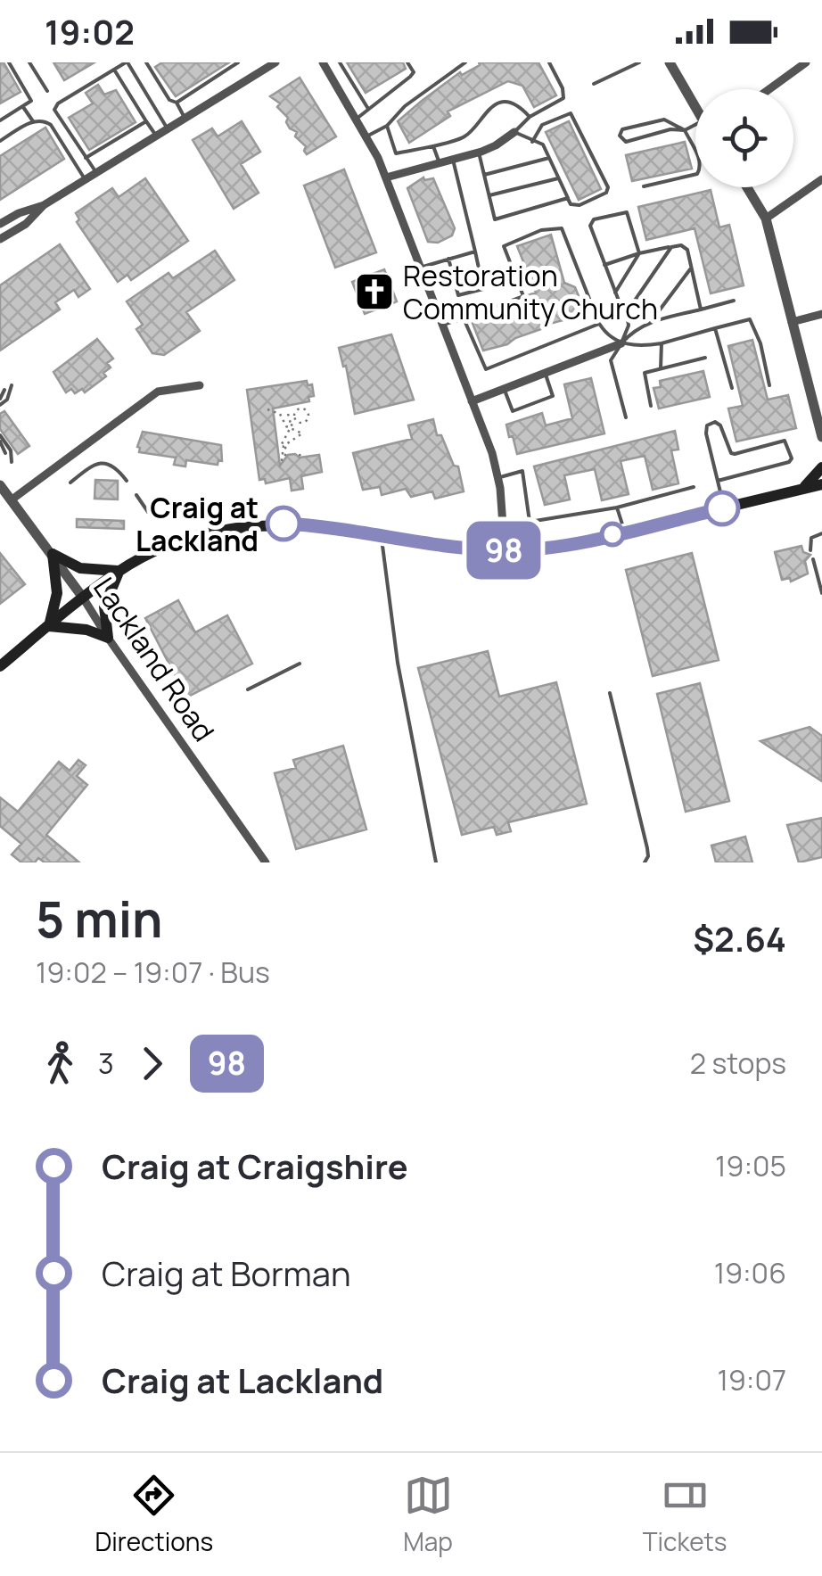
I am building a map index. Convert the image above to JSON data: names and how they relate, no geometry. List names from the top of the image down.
{
  "streets": {
    "street": ["Lackland Road"]
  },
  "places": {
    "church": ["Restoration Community Church"],
    "other": ["Craig at Lackland"]
  },
  "lines": ["bus line 98"],
  "page": {
    "status": "19:02",
    "on_map": "98",
    "heading": ["5 min", "19:02 – 19:07 · Bus", "$2.64"],
    "legs": ["3", "98", "2 stops"],
    "list": [
      {
        "name": "Craig at Craigshire",
        "value": "19:05"
      },
      {
        "name": "Craig at Borman",
        "value": "19:06"
      },
      {
        "name": "Craig at Lackland",
        "value": "19:07"
      }
    ],
    "tabs": ["Directions", "Map", "Tickets"]
  }
}
